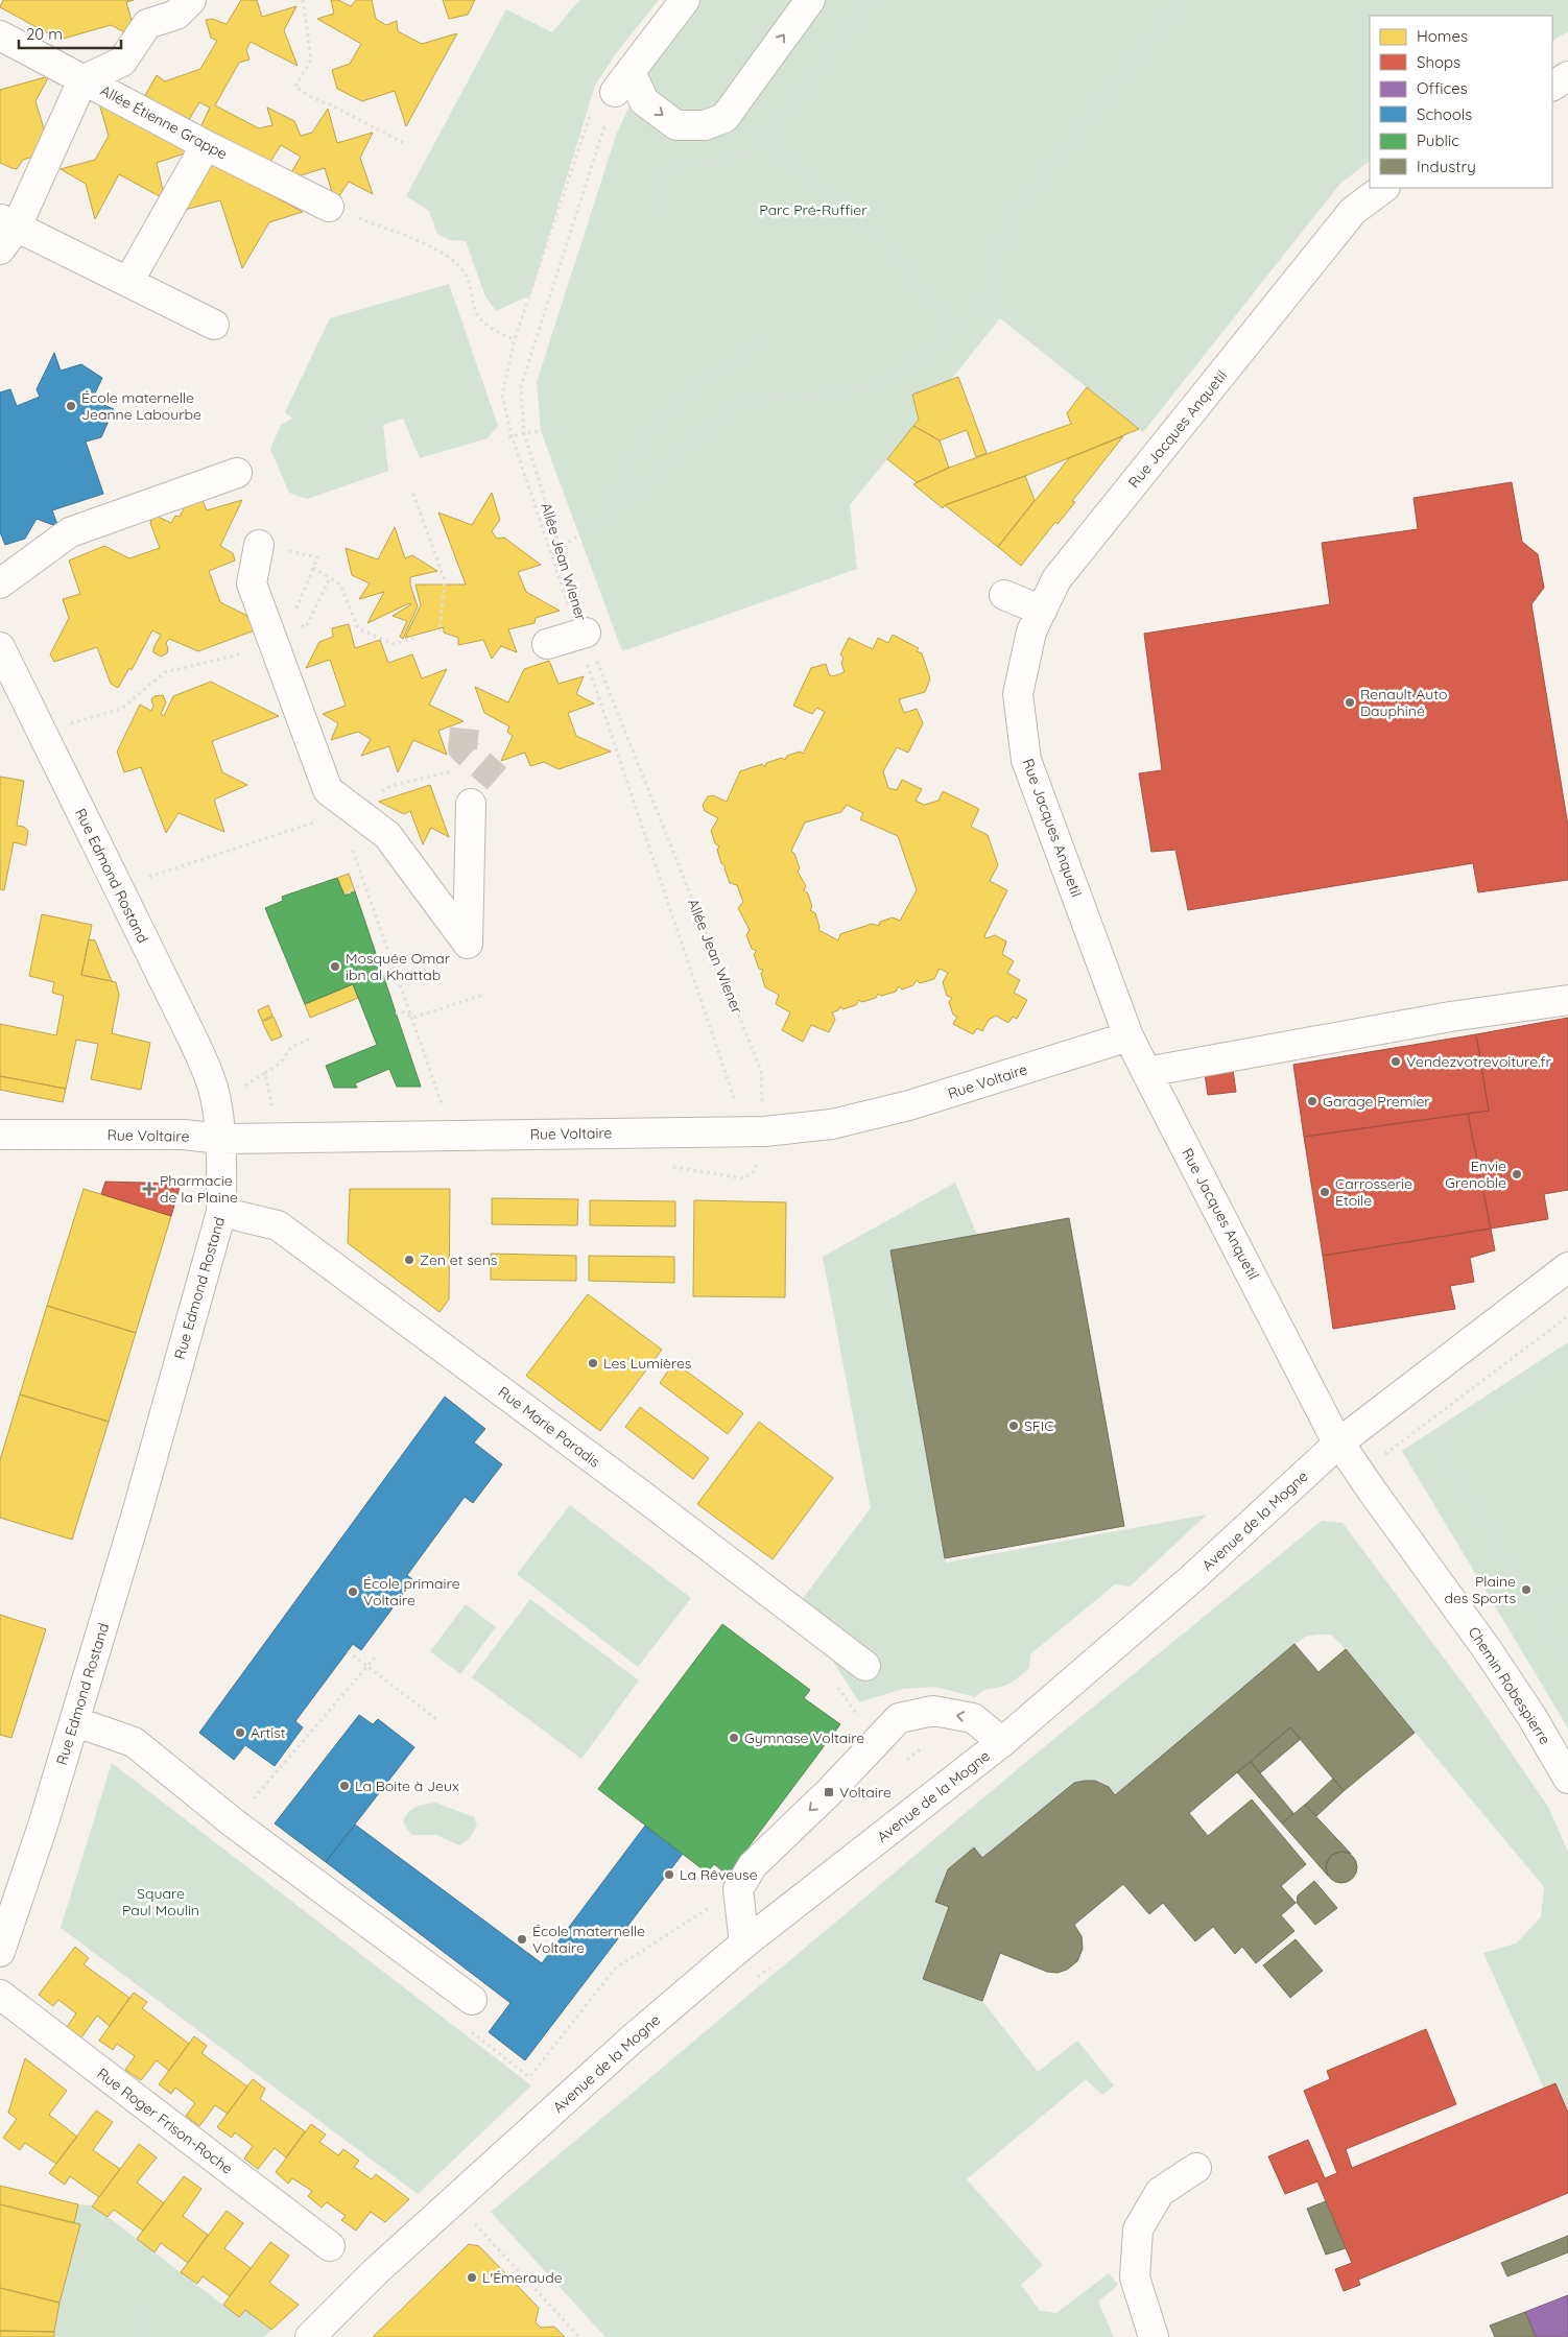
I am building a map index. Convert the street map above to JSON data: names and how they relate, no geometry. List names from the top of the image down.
{
  "streets": {
    "street": [
      "Allée Étienne Grappe",
      "Rue Jacques Anquetil",
      "Rue Edmond Rostand",
      "Rue Voltaire",
      "Rue Marie Paradis",
      "Avenue de la Mogne",
      "Chemin Robespierre",
      "Rue Roger Frison-Roche"
    ],
    "path": ["Allée Jean Wiener"]
  },
  "crossings": [
    ["Rue Jacques Anquetil", "Rue Voltaire"],
    ["Rue Jacques Anquetil", "Avenue de la Mogne"],
    ["Rue Jacques Anquetil", "Chemin Robespierre"],
    ["Allée Jean Wiener", "Rue Voltaire"],
    ["Rue Edmond Rostand", "Rue Voltaire"],
    ["Rue Edmond Rostand", "Rue Marie Paradis"],
    ["Avenue de la Mogne", "Chemin Robespierre"]
  ],
  "parks": ["Parc Pré-Ruffier", "Square Paul Moulin"],
  "places": {
    "other": [
      "École maternelle Jeanne Labourbe",
      "Renault Auto Dauphiné",
      "Mosquée Omar ibn al Khattab",
      "Vendezvotrevoiture.fr",
      "Garage Premier",
      "Envie Grenoble",
      "Carrosserie Etoile",
      "Zen et sens",
      "Les Lumières",
      "SFIC",
      "Plaine des Sports",
      "École primaire Voltaire",
      "Artist",
      "Gymnase Voltaire",
      "La Boite à Jeux",
      "La Rêveuse",
      "École maternelle Voltaire",
      "L'Émeraude"
    ],
    "health": ["Pharmacie de la Plaine"],
    "transit": ["Voltaire"]
  },
  "legend": [
    "Homes",
    "Shops",
    "Offices",
    "Schools",
    "Public",
    "Industry"
  ],
  "scale_bar": "20 m"
}
